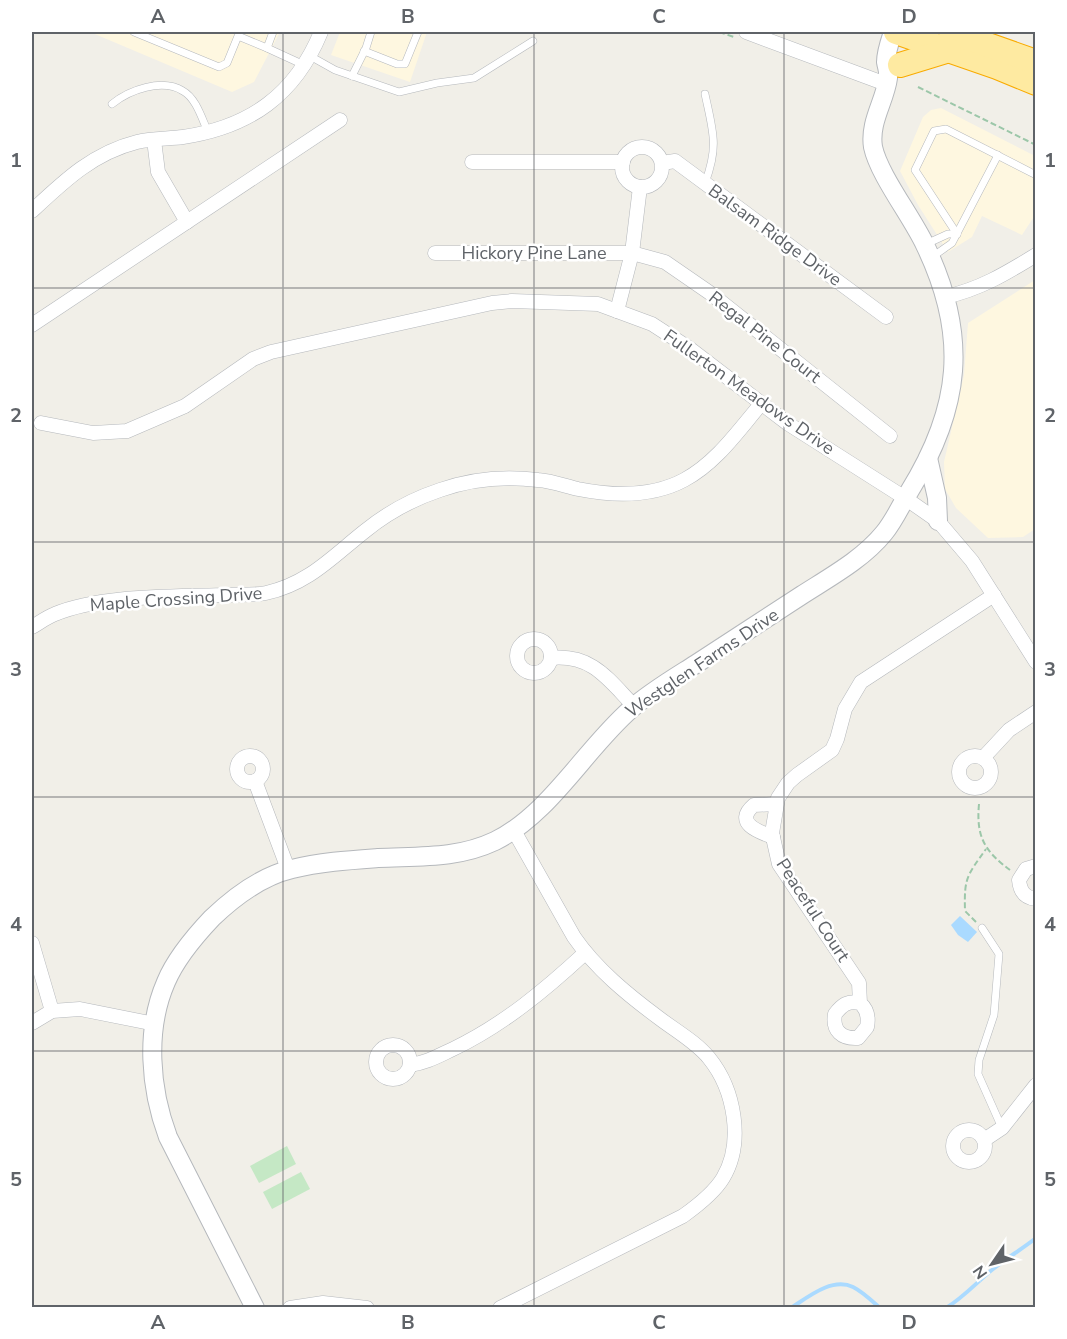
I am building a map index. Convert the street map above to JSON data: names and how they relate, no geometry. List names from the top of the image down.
{
  "streets": {
    "street": [
      "Balsam Ridge Drive",
      "Hickory Pine Lane",
      "Regal Pine Court",
      "Fullerton Meadows Drive",
      "Maple Crossing Drive",
      "Westglen Farms Drive",
      "Peaceful Court"
    ]
  },
  "crossings": [
    ["Hickory Pine Lane", "Regal Pine Court"],
    ["Fullerton Meadows Drive", "Maple Crossing Drive"],
    ["Fullerton Meadows Drive", "Westglen Farms Drive"],
    ["Fullerton Meadows Drive", "Peaceful Court"]
  ],
  "north": "bottom left",
  "grid": {
    "columns": [
      "A",
      "B",
      "C",
      "D"
    ],
    "rows": [
      "1",
      "2",
      "3",
      "4",
      "5"
    ]
  }
}
